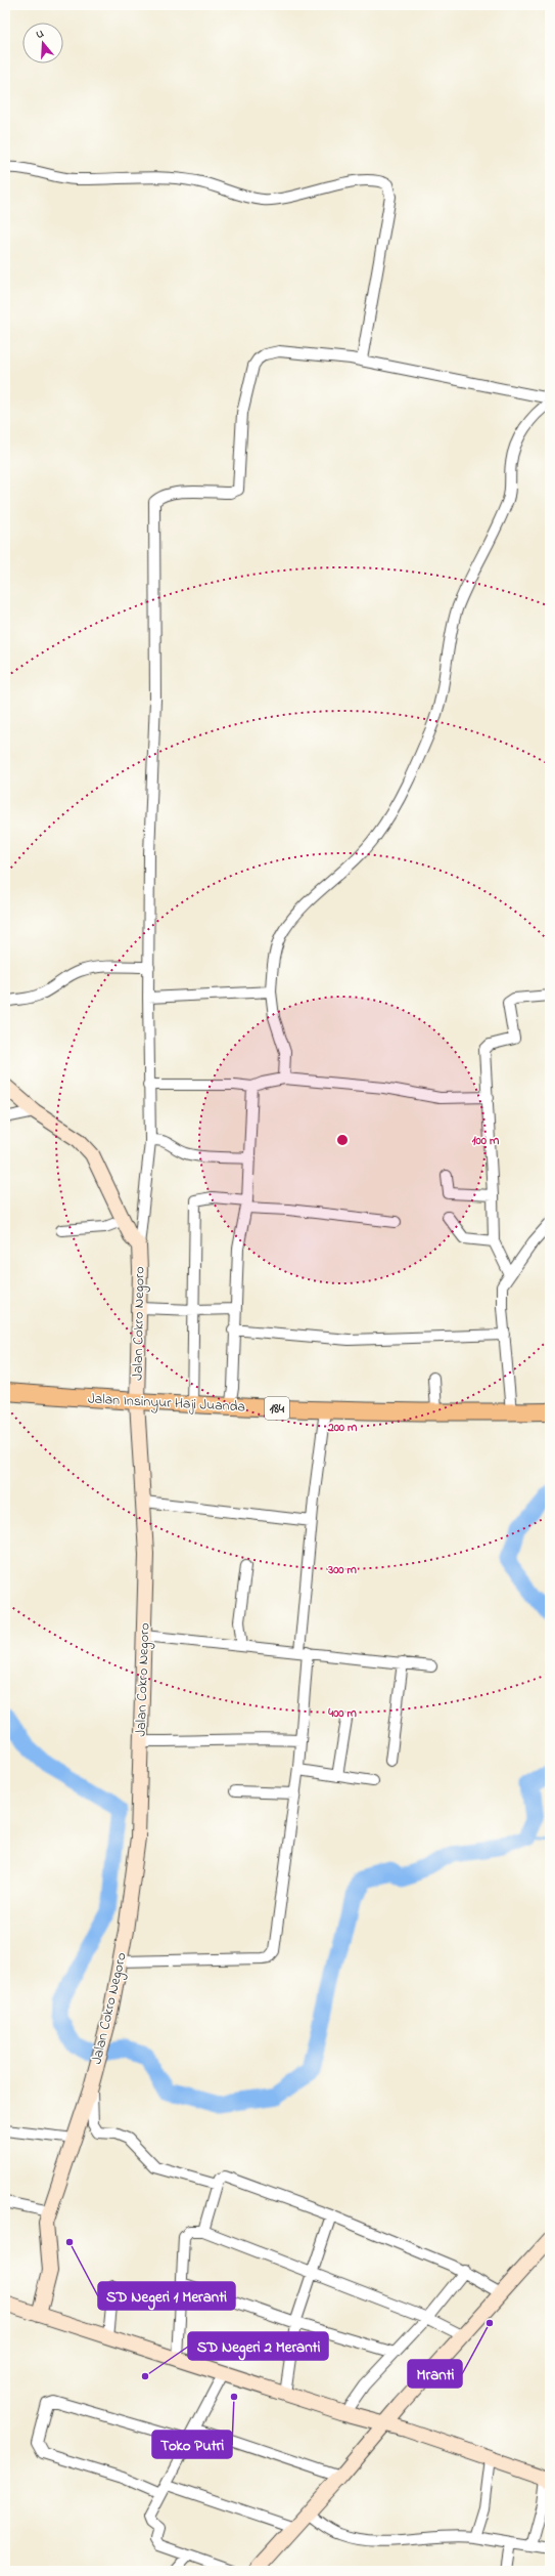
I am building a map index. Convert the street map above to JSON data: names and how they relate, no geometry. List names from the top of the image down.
{
  "streets": {
    "main road": ["Jalan Insinyur Haji Juanda", "184"],
    "street": ["Jalan Cokro Negoro"]
  },
  "crossings": [
    ["Jalan Cokro Negoro", "Jalan Insinyur Haji Juanda"]
  ],
  "places": [
    "SD Negeri 1 Meranti",
    "Mranti",
    "SD Negeri 2 Meranti",
    "Toko Putri"
  ],
  "north": "top",
  "rings": [
    "100 m",
    "200 m",
    "300 m",
    "400 m"
  ]
}
